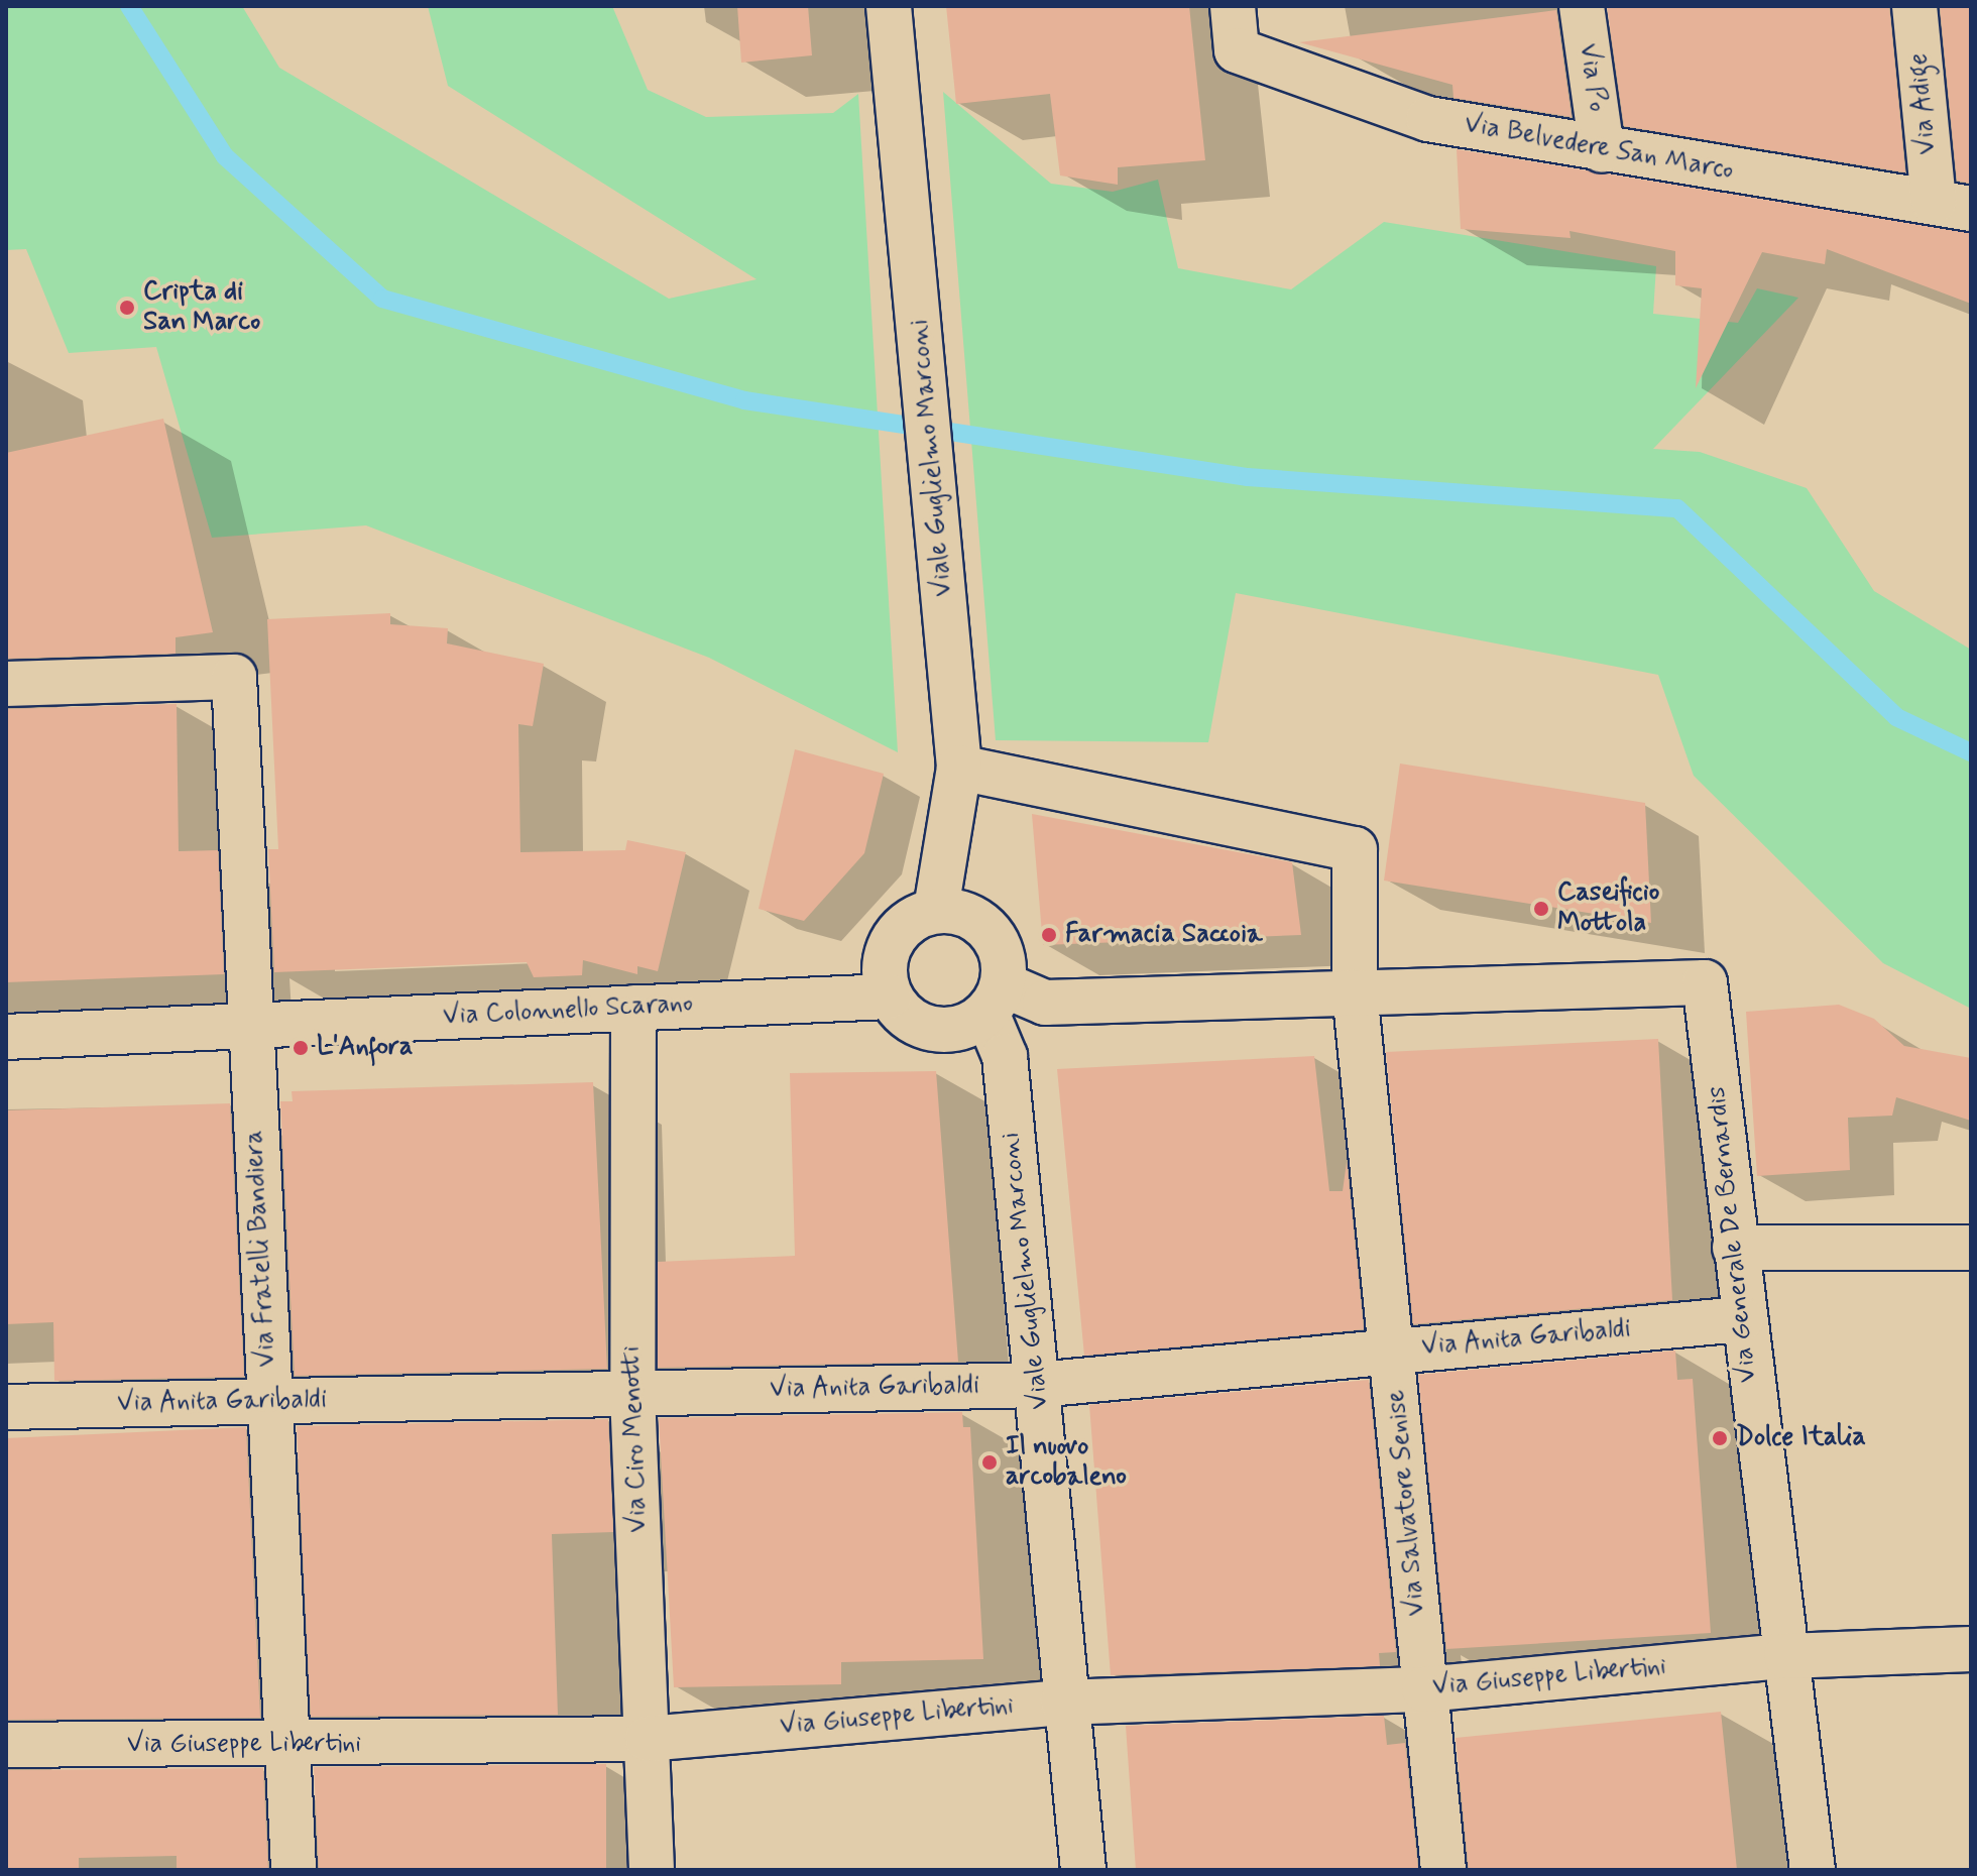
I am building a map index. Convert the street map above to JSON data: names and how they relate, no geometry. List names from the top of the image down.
{
  "streets": {
    "street": [
      "Via Po",
      "Via Adige",
      "Via Belvedere San Marco",
      "Viale Guglielmo Marconi",
      "Via Colonnello Scarano",
      "Via Generale De Bernardis",
      "Via Fratelli Bandiera",
      "Via Anita Garibaldi",
      "Via Ciro Menotti",
      "Via Salvatore Senise",
      "Via Giuseppe Libertini"
    ]
  },
  "crossings": [
    ["Via Po", "Via Belvedere San Marco"],
    ["Via Adige", "Via Belvedere San Marco"],
    ["Viale Guglielmo Marconi", "Via Colonnello Scarano"],
    ["Viale Guglielmo Marconi", "Via Anita Garibaldi"],
    ["Viale Guglielmo Marconi", "Via Salvatore Senise"],
    ["Viale Guglielmo Marconi", "Via Giuseppe Libertini"],
    ["Via Colonnello Scarano", "Via Fratelli Bandiera"],
    ["Via Colonnello Scarano", "Via Ciro Menotti"],
    ["Via Generale De Bernardis", "Via Anita Garibaldi"],
    ["Via Generale De Bernardis", "Via Salvatore Senise"],
    ["Via Generale De Bernardis", "Via Giuseppe Libertini"],
    ["Via Fratelli Bandiera", "Via Anita Garibaldi"],
    ["Via Fratelli Bandiera", "Via Giuseppe Libertini"],
    ["Via Anita Garibaldi", "Via Ciro Menotti"],
    ["Via Anita Garibaldi", "Via Salvatore Senise"],
    ["Via Ciro Menotti", "Via Giuseppe Libertini"],
    ["Via Salvatore Senise", "Via Giuseppe Libertini"]
  ],
  "places": [
    "Cripta di San Marco",
    "Caseificio Mottola",
    "Farmacia Saccoia",
    "L'Anfora",
    "Dolce Italia",
    "Il nuovo arcobaleno"
  ]
}
